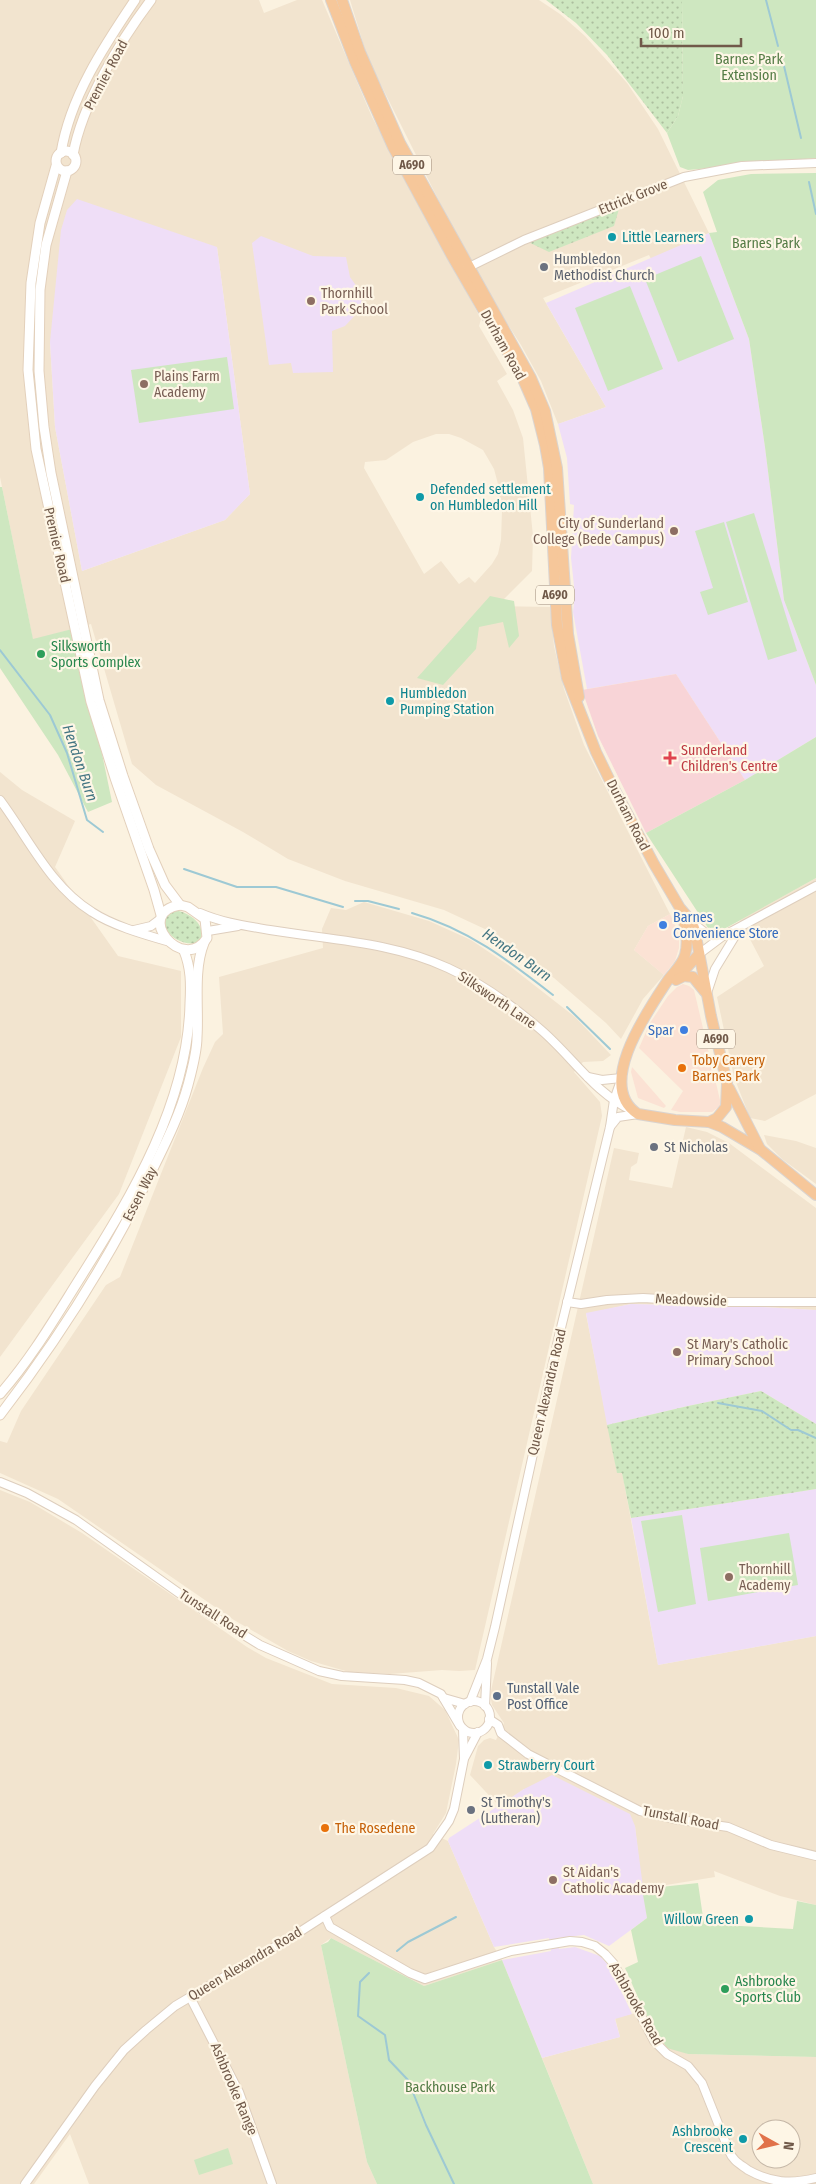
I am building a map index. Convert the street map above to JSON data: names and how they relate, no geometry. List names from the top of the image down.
{
  "streets": {
    "highway": ["A690", "Durham Road"],
    "main road": ["Premier Road", "Essen Way"],
    "street": [
      "Ettrick Grove",
      "Silksworth Lane",
      "Meadowside",
      "Queen Alexandra Road",
      "Tunstall Road",
      "Ashbrooke Road",
      "Ashbrooke Range"
    ]
  },
  "crossings": [
    ["Premier Road", "Silksworth Lane"],
    ["Premier Road", "Essen Way"],
    ["A690", "Durham Road"],
    ["Ettrick Grove", "Durham Road"],
    ["Durham Road", "Silksworth Lane"],
    ["Durham Road", "Queen Alexandra Road"],
    ["Silksworth Lane", "Essen Way"],
    ["Silksworth Lane", "Queen Alexandra Road"],
    ["Meadowside", "Queen Alexandra Road"],
    ["Queen Alexandra Road", "Tunstall Road"],
    ["Queen Alexandra Road", "Ashbrooke Road"],
    ["Queen Alexandra Road", "Ashbrooke Range"]
  ],
  "water": ["Hendon Burn"],
  "parks": ["Barnes Park Extension", "Barnes Park", "Backhouse Park"],
  "places": {
    "other": [
      "Little Learners",
      "Humbledon Methodist Church",
      "Thornhill Park School",
      "Plains Farm Academy",
      "Defended settlement on Humbledon Hill",
      "City of Sunderland College (Bede Campus)",
      "Silksworth Sports Complex",
      "Humbledon Pumping Station",
      "Barnes Convenience Store",
      "Spar",
      "Toby Carvery Barnes Park",
      "St Nicholas",
      "St Mary's Catholic Primary School",
      "Thornhill Academy",
      "Tunstall Vale Post Office",
      "Strawberry Court",
      "St Timothy's (Lutheran)",
      "The Rosedene",
      "St Aidan's Catholic Academy",
      "Willow Green",
      "Ashbrooke Sports Club",
      "Ashbrooke Crescent"
    ],
    "health": ["Sunderland Children's Centre"]
  },
  "scale_bar": "100 m",
  "north": "right"
}
